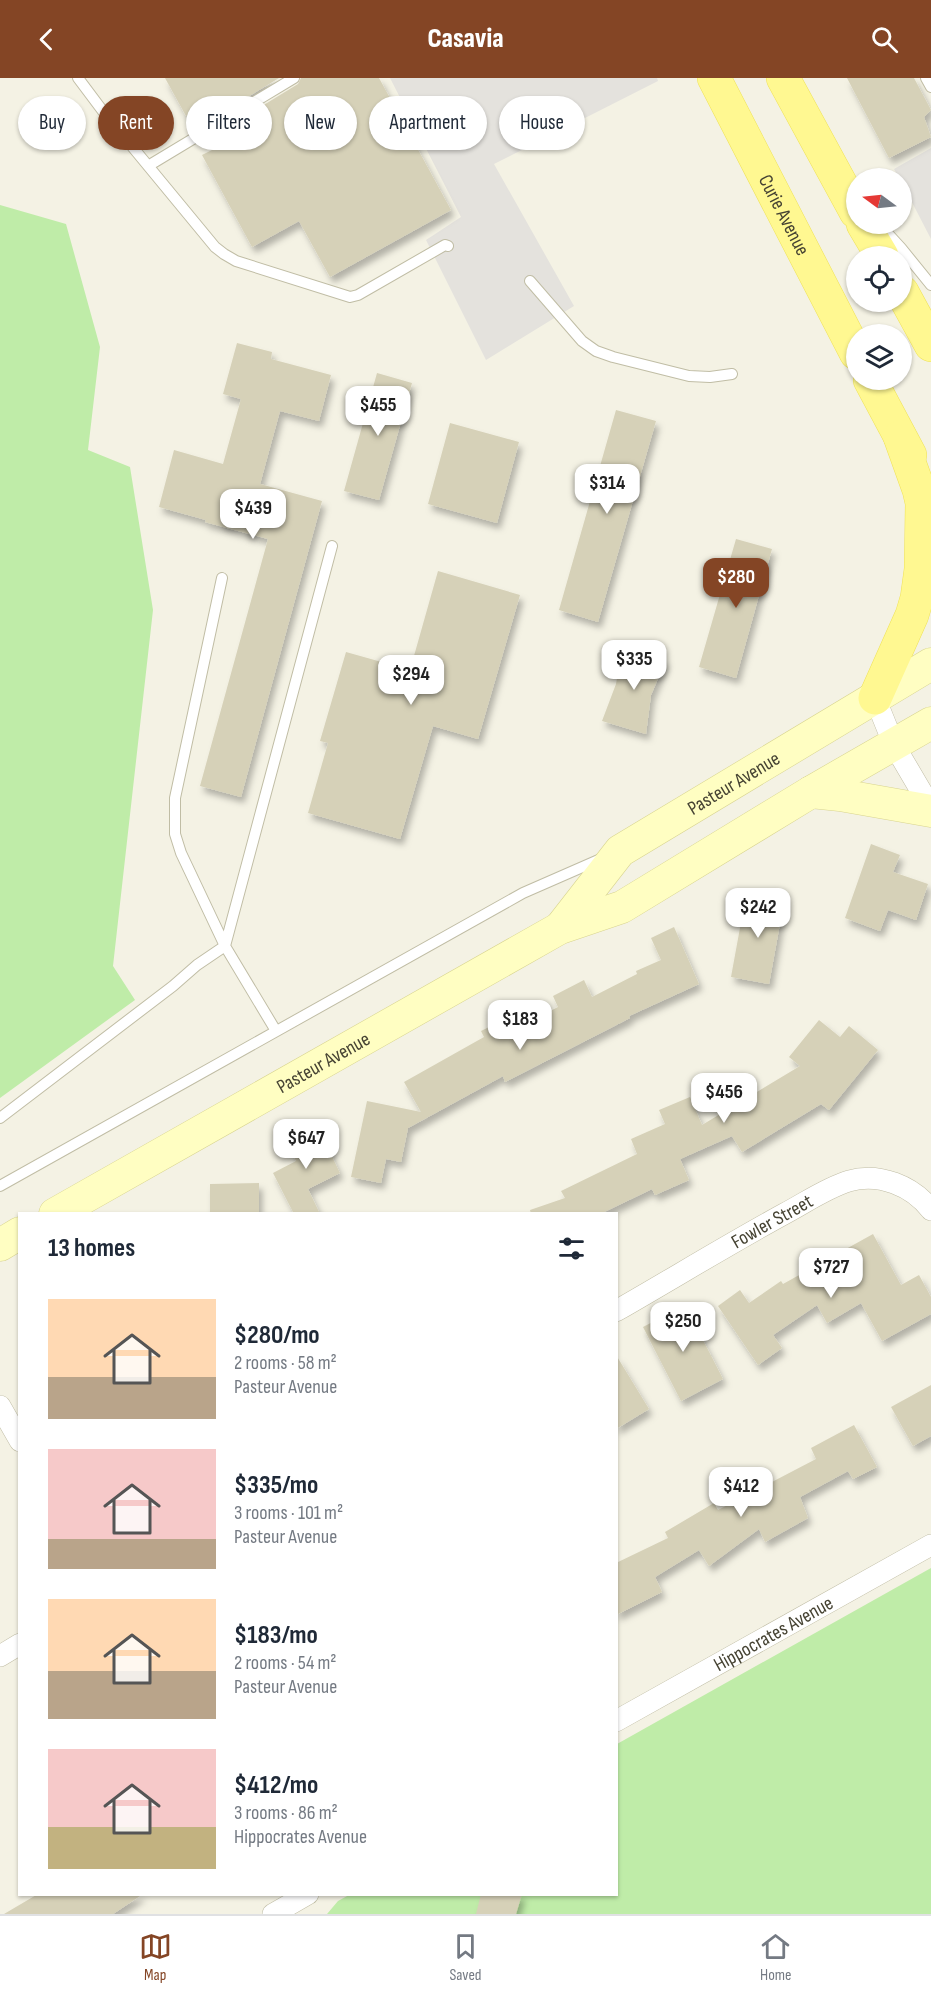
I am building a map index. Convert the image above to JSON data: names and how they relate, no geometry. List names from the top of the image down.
{
  "streets": {
    "main road": ["Curie Avenue"],
    "street": ["Pasteur Avenue", "Fowler Street", "Hippocrates Avenue"]
  },
  "north": "left",
  "page": {
    "header": "Casavia",
    "chip": [
      "Buy",
      "Rent",
      "Filters",
      "New",
      "Apartment",
      "House"
    ],
    "price": [
      "$455",
      "$314",
      "$439",
      "$280",
      "$335",
      "$294",
      "$242",
      "$183",
      "$456",
      "$647",
      "$727",
      "$250",
      "$412"
    ],
    "heading": "13 homes",
    "list": [
      {
        "name": "$280/mo",
        "note": "2 rooms · 58 m² · Pasteur Avenue"
      },
      {
        "name": "$335/mo",
        "note": "3 rooms · 101 m² · Pasteur Avenue"
      },
      {
        "name": "$183/mo",
        "note": "2 rooms · 54 m² · Pasteur Avenue"
      },
      {
        "name": "$412/mo",
        "note": "3 rooms · 86 m² · Hippocrates Avenue"
      }
    ],
    "tabs": ["Map", "Saved", "Home"]
  }
}
